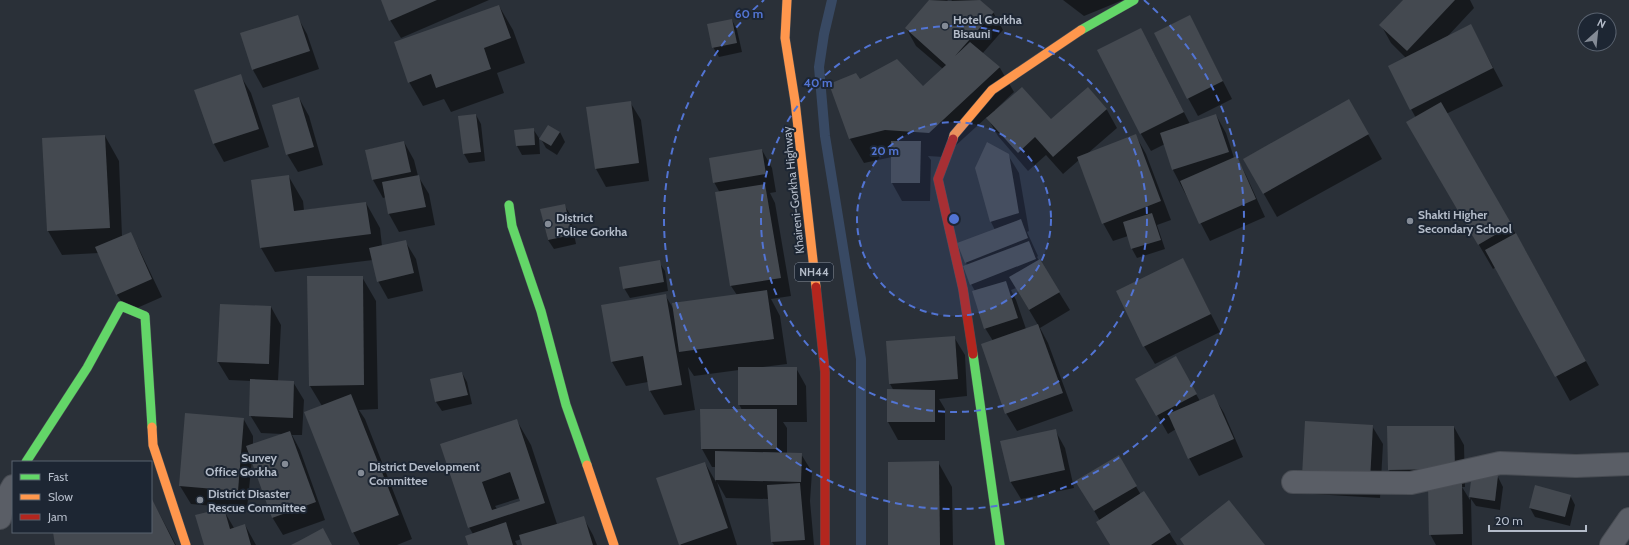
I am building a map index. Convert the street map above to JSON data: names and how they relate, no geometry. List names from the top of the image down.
{
  "streets": {
    "street": ["Khaireni-Gorkha Highway", "NH44"]
  },
  "places": [
    "Hotel Gorkha Bisauni",
    "Shakti Higher Secondary School",
    "District Police Gorkha",
    "Survey Office Gorkha",
    "District Development Committee",
    "District Disaster Rescue Committee"
  ],
  "legend": ["Fast", "Slow", "Jam"],
  "scale_bar": "20 m",
  "north": "top right",
  "rings": ["60 m", "40 m", "20 m"]
}
